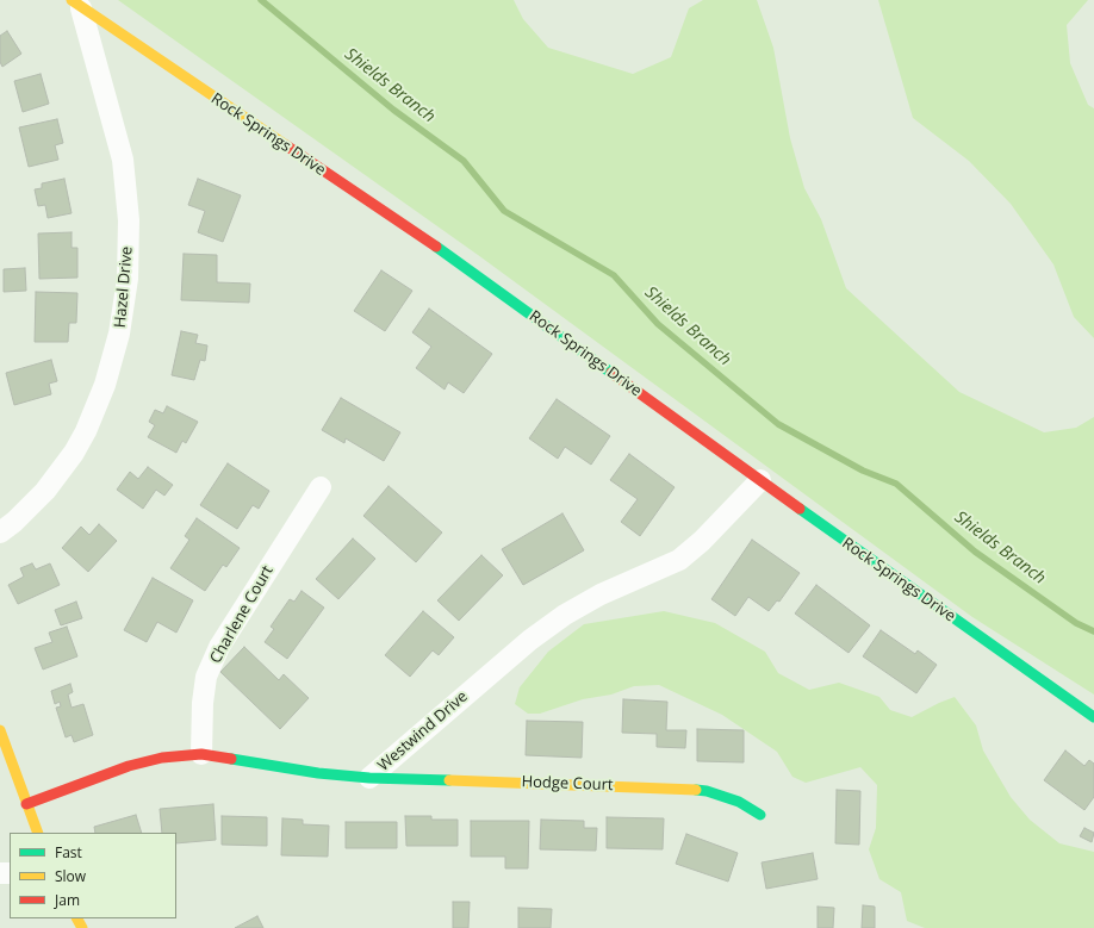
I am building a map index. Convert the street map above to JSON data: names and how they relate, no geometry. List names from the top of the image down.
{
  "streets": {
    "street": [
      "Rock Springs Drive",
      "Hazel Drive",
      "Charlene Court",
      "Westwind Drive",
      "Hodge Court"
    ]
  },
  "crossings": [
    ["Rock Springs Drive", "Hazel Drive"],
    ["Rock Springs Drive", "Westwind Drive"],
    ["Charlene Court", "Westwind Drive"],
    ["Westwind Drive", "Hodge Court"]
  ],
  "water": ["Shields Branch"],
  "legend": ["Fast", "Slow", "Jam"]
}
